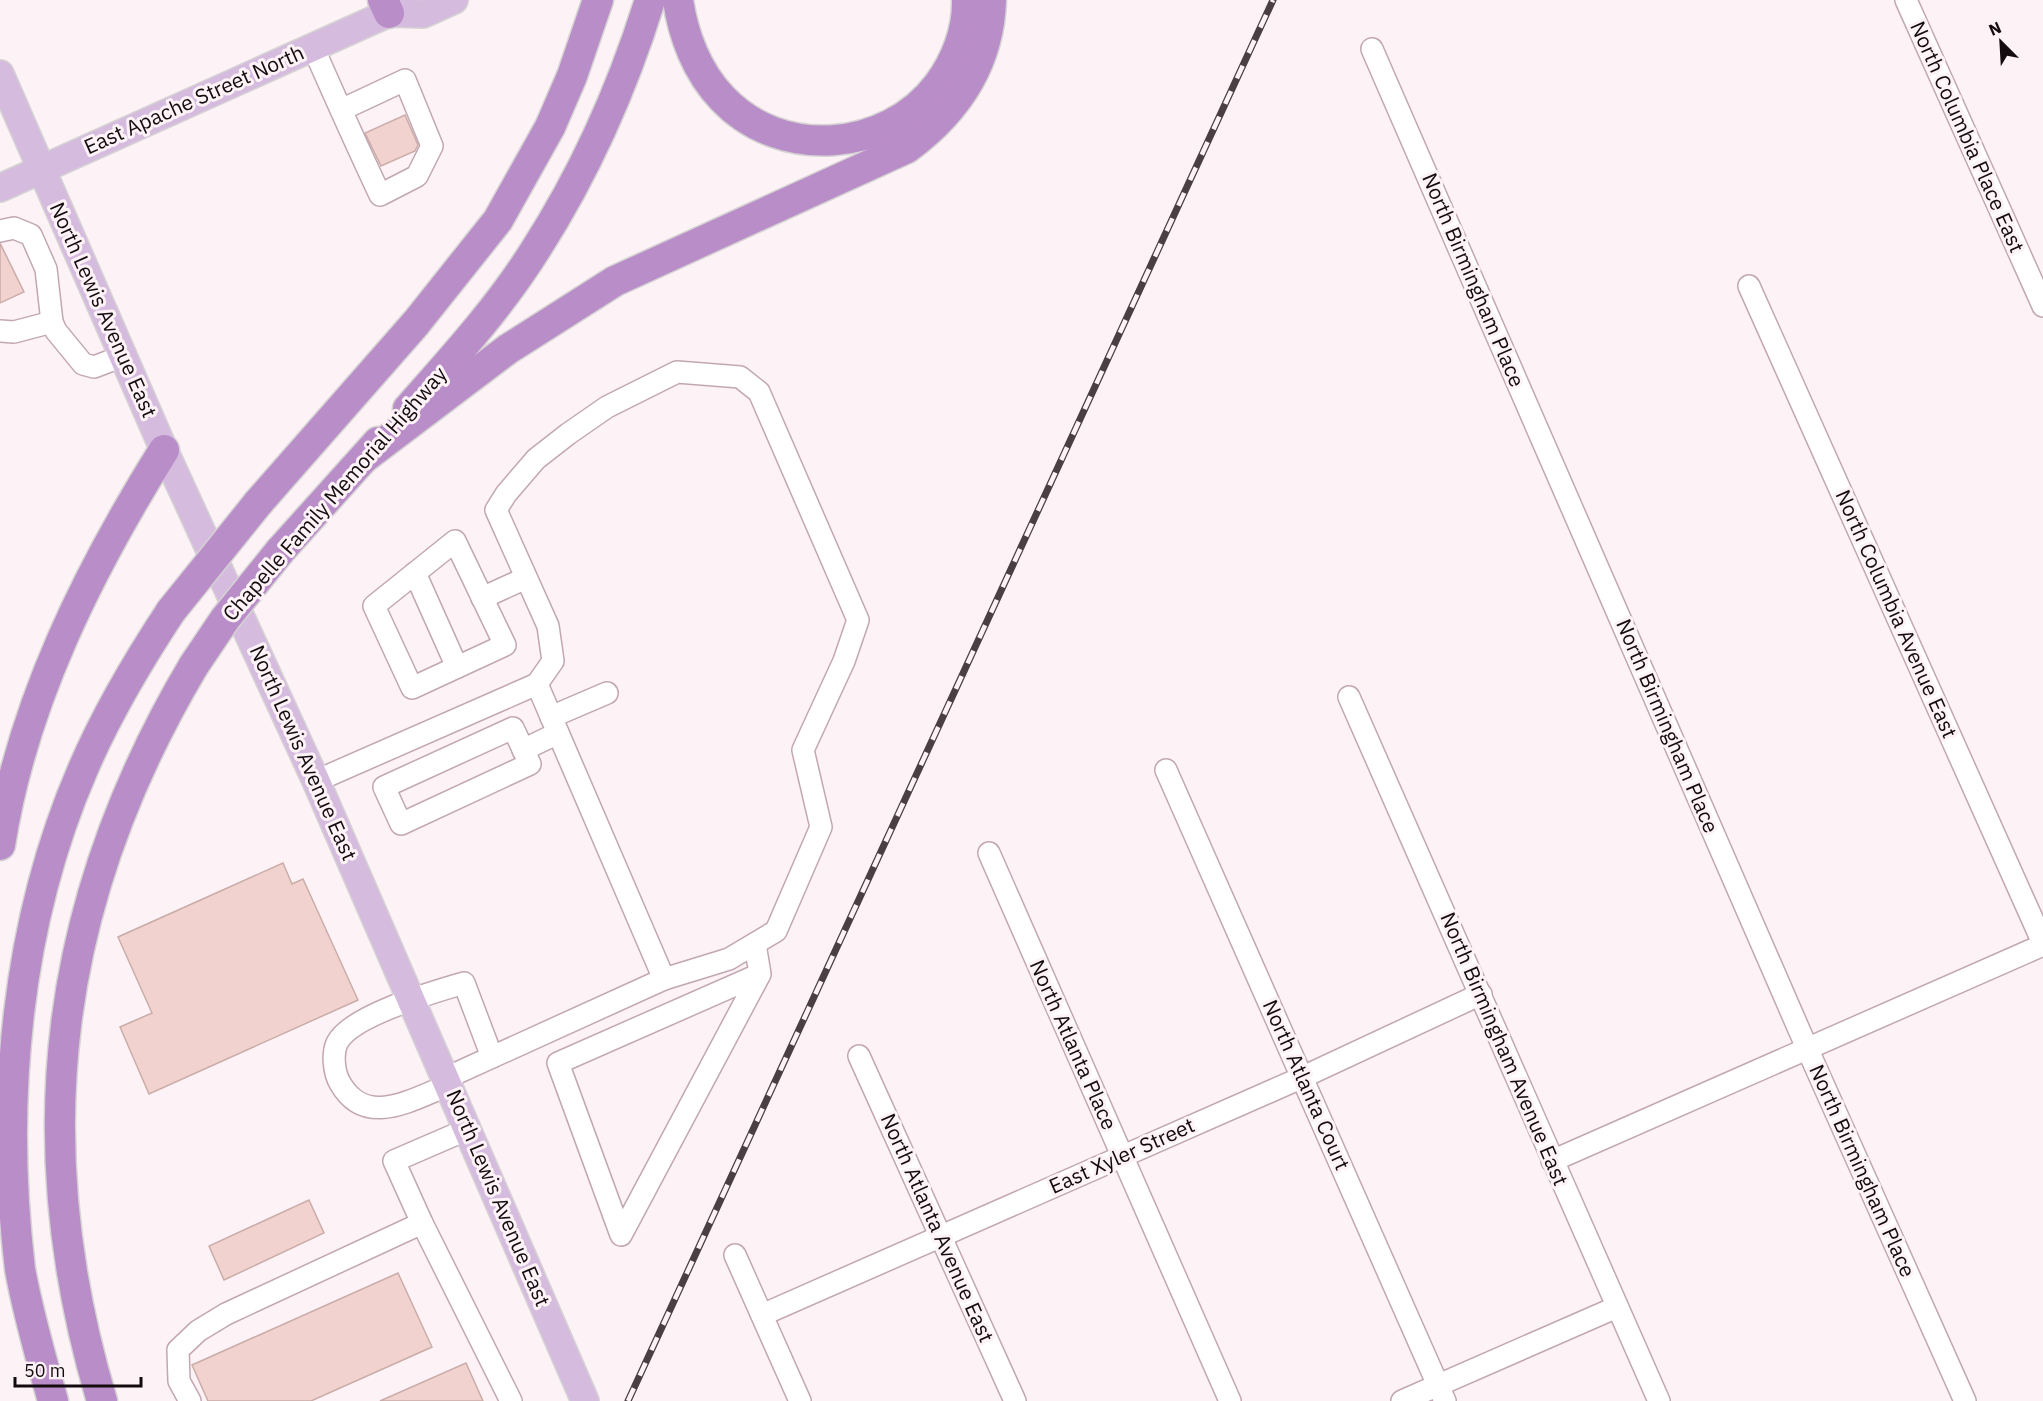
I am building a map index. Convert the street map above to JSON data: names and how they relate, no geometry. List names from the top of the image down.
{
  "streets": {
    "highway": ["Chapelle Family Memorial Highway"],
    "main road": ["East Apache Street North", "North Lewis Avenue East"],
    "street": [
      "North Columbia Place East",
      "North Birmingham Place",
      "North Columbia Avenue East",
      "North Atlanta Place",
      "North Birmingham Avenue East",
      "North Atlanta Court",
      "East Xyler Street",
      "North Atlanta Avenue East"
    ]
  },
  "crossings": [
    ["East Apache Street North", "North Lewis Avenue East"],
    ["North Atlanta Place", "East Xyler Street"],
    ["North Birmingham Avenue East", "East Xyler Street"],
    ["North Atlanta Court", "East Xyler Street"],
    ["East Xyler Street", "North Atlanta Avenue East"]
  ],
  "scale_bar": "50 m",
  "north": "top left"
}
